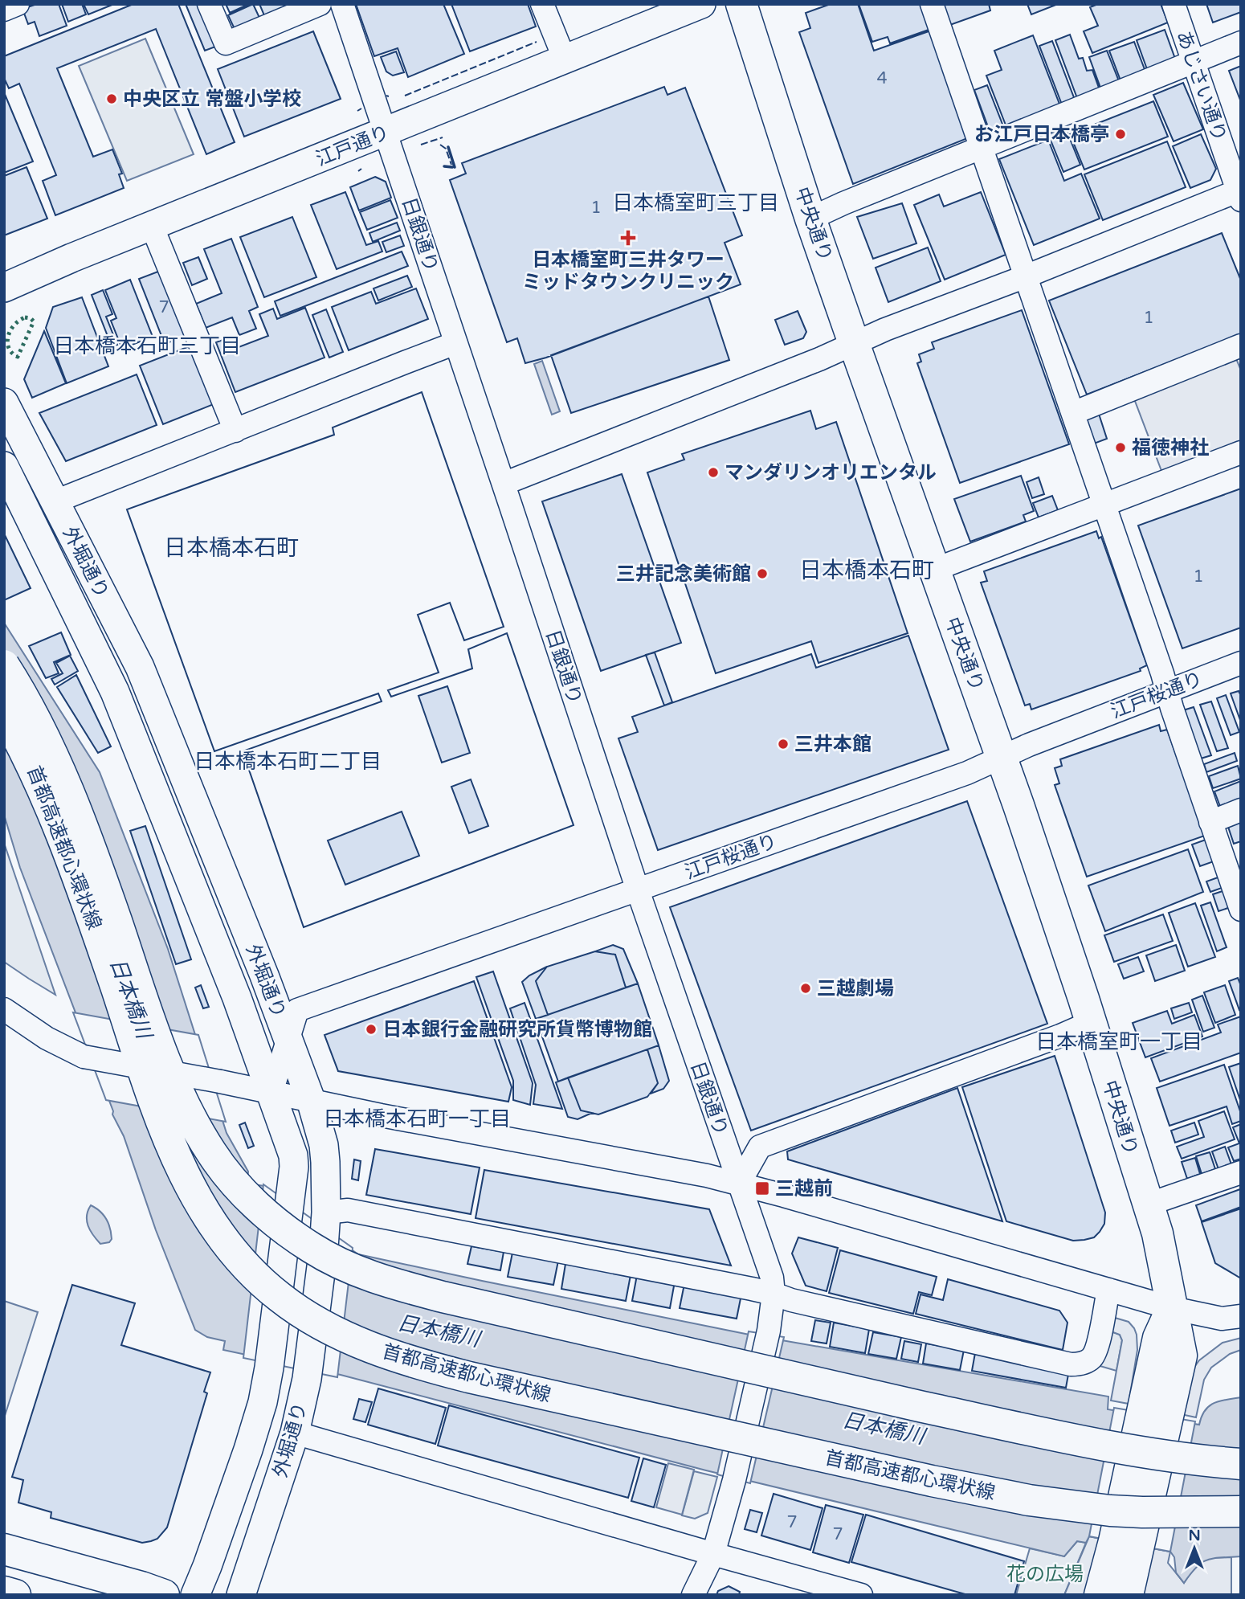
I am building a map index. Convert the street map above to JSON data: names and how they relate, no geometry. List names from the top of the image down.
{
  "streets": {
    "highway": ["中央通り", "首都高速都心環状線"],
    "main road": ["江戸通り", "外堀通り"],
    "street": ["あじさい通り", "日銀通り", "江戸桜通り"]
  },
  "crossings": [
    ["江戸通り", "日銀通り"],
    ["中央通り", "江戸桜通り"],
    ["日銀通り", "江戸桜通り"],
    ["外堀通り", "江戸桜通り"]
  ],
  "districts": [
    "日本橋室町三丁目",
    "日本橋本石町三丁目",
    "日本橋本石町",
    "日本橋本石町",
    "日本橋本石町二丁目",
    "日本橋室町一丁目",
    "日本橋本石町一丁目"
  ],
  "water": ["日本橋川"],
  "parks": ["花の広場"],
  "places": {
    "other": [
      "中央区立 常盤小学校",
      "お江戸日本橋亭",
      "福徳神社",
      "マンダリンオリエンタル",
      "三井記念美術館",
      "三井本館",
      "三越劇場",
      "日本銀行金融研究所貨幣博物館"
    ],
    "health": ["日本橋室町三井タワー ミッドタウンクリニック"],
    "transit": ["三越前"]
  },
  "house_numbers": [
    "4",
    "1",
    "7",
    "1",
    "1",
    "7",
    "7"
  ],
  "north": "top"
}
